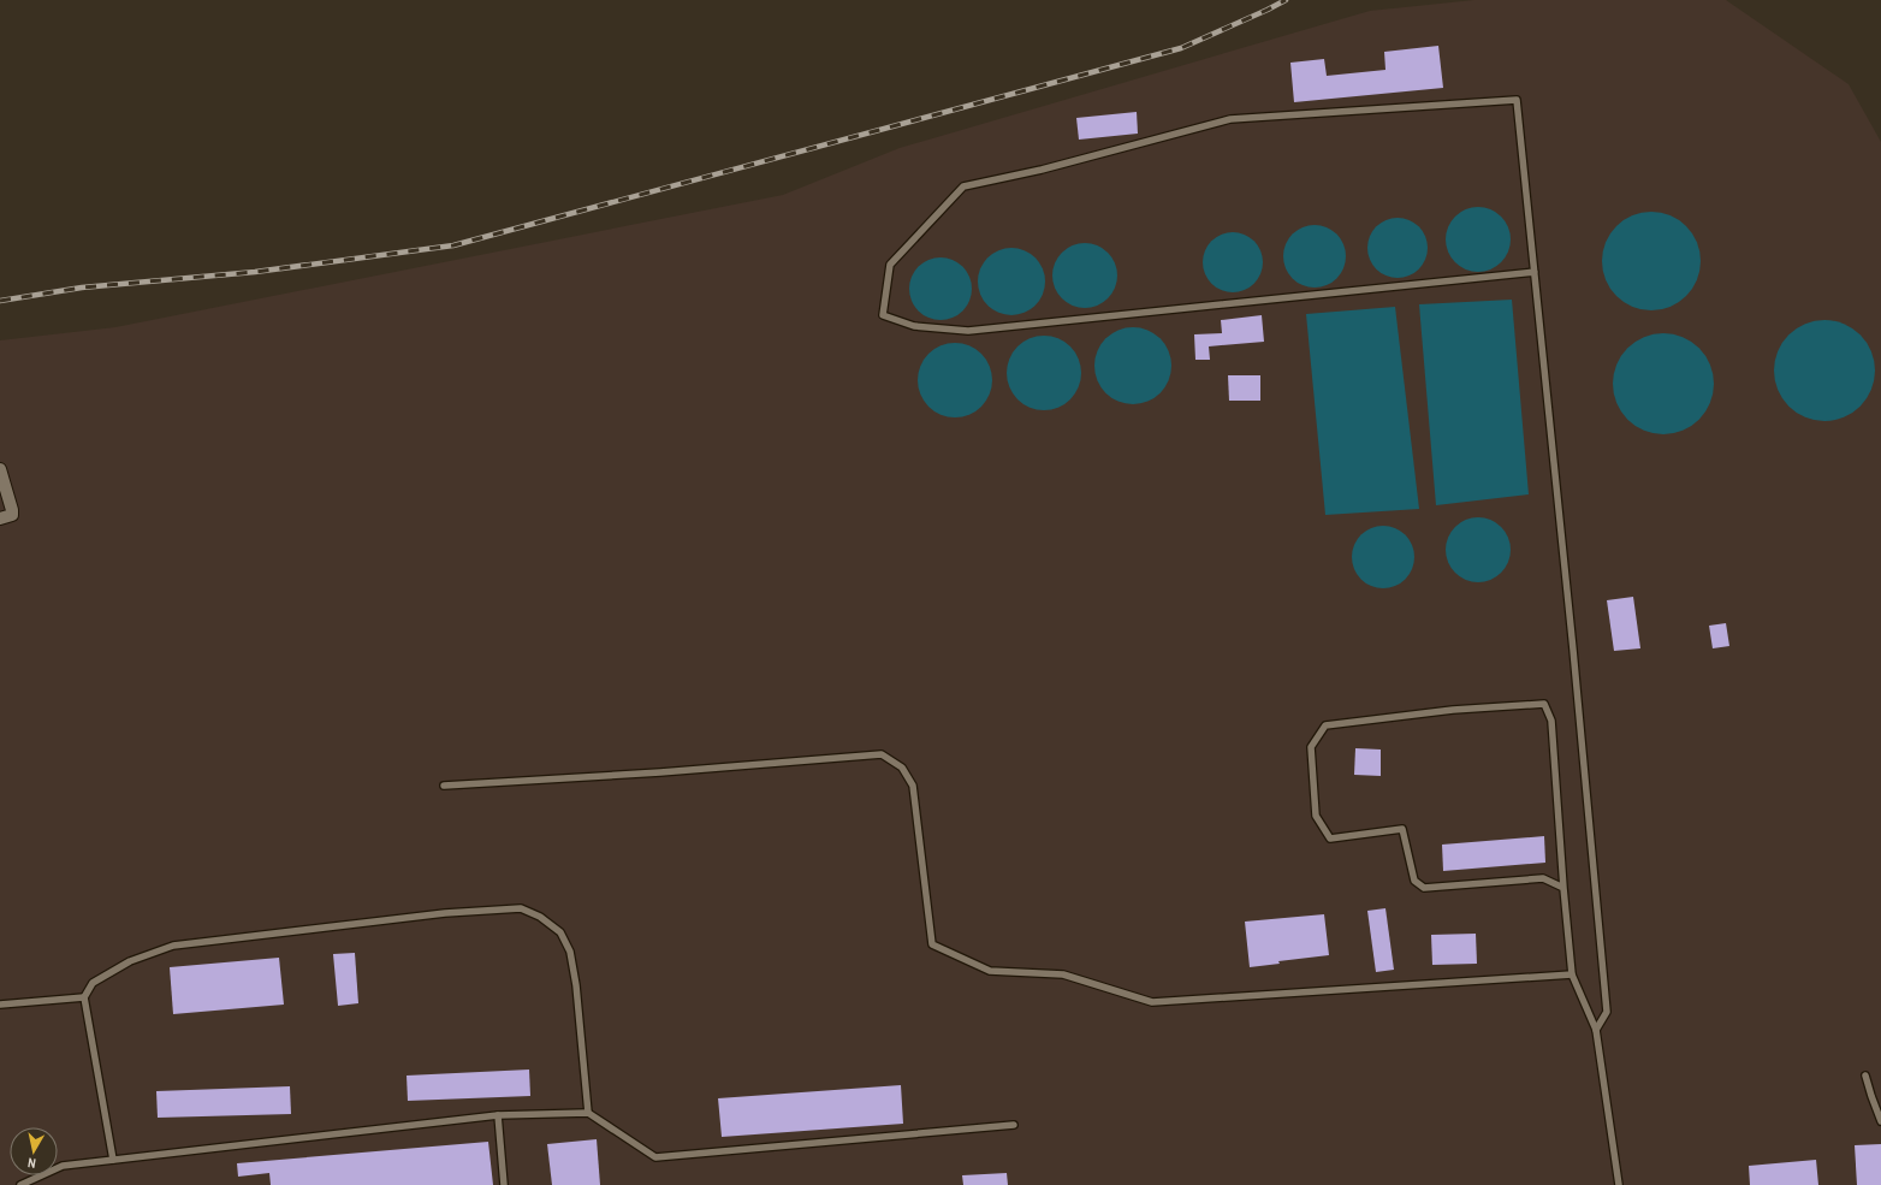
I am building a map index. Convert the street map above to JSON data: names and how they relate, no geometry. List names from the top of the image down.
{
  "north": "bottom"
}
